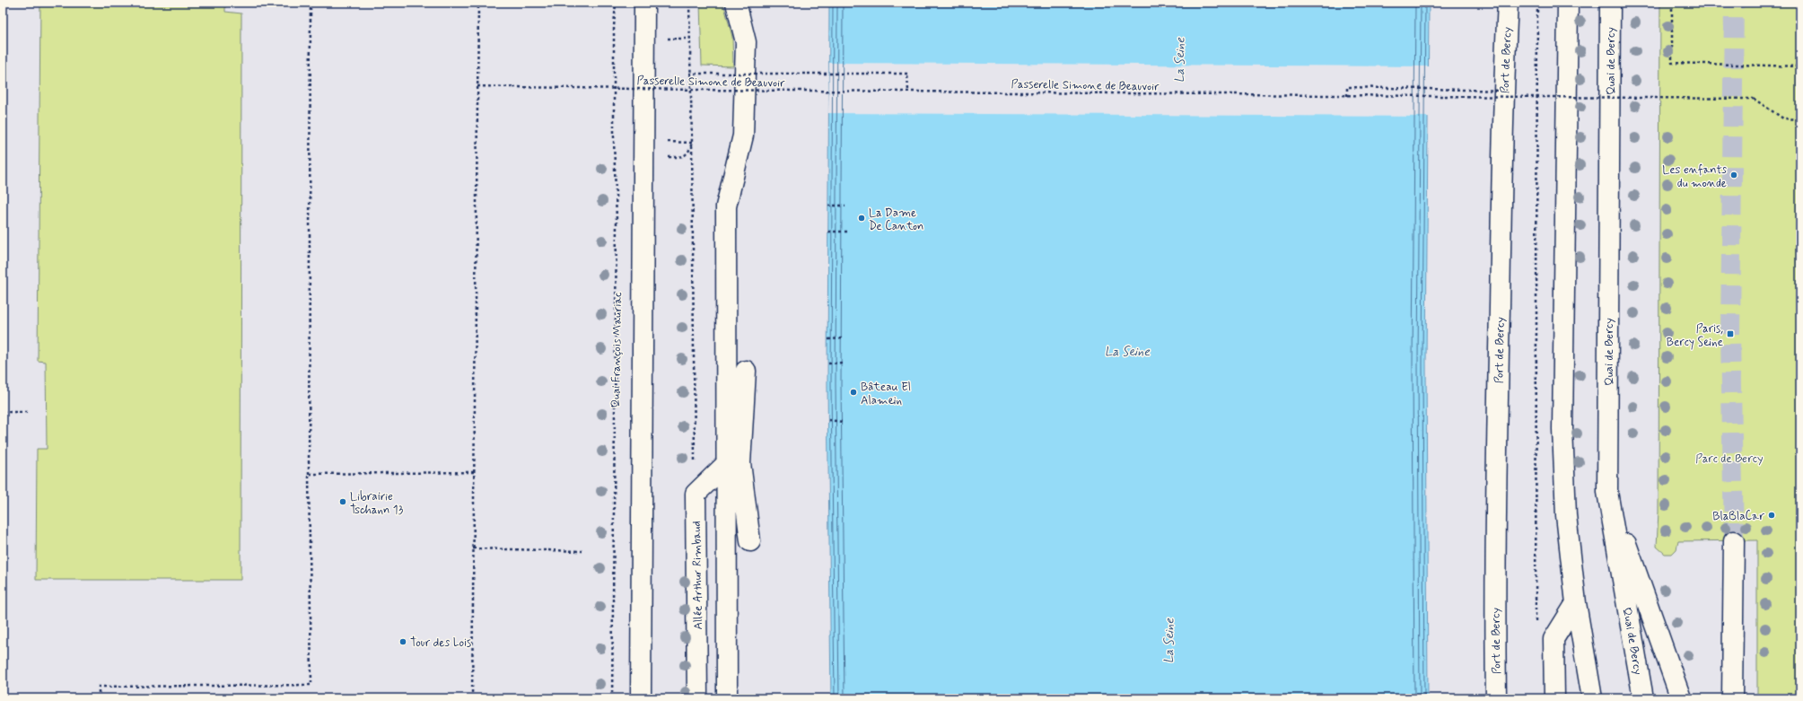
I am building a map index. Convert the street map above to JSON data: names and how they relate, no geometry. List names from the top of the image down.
{
  "streets": {
    "main road": ["Port de Bercy", "Quai de Bercy", "Allée Arthur Rimbaud"],
    "path": ["Passerelle Simone de Beauvoir", "Quai François Mauriac"]
  },
  "water": ["La Seine"],
  "parks": ["Parc de Bercy"],
  "places": {
    "other": [
      "Les enfants du monde",
      "La Dame De Canton",
      "Bâteau El Alamein",
      "Librairie Tschann 13",
      "BlaBlaCar",
      "Tour des Lois"
    ],
    "transit": ["Paris, Bercy Seine"]
  }
}
